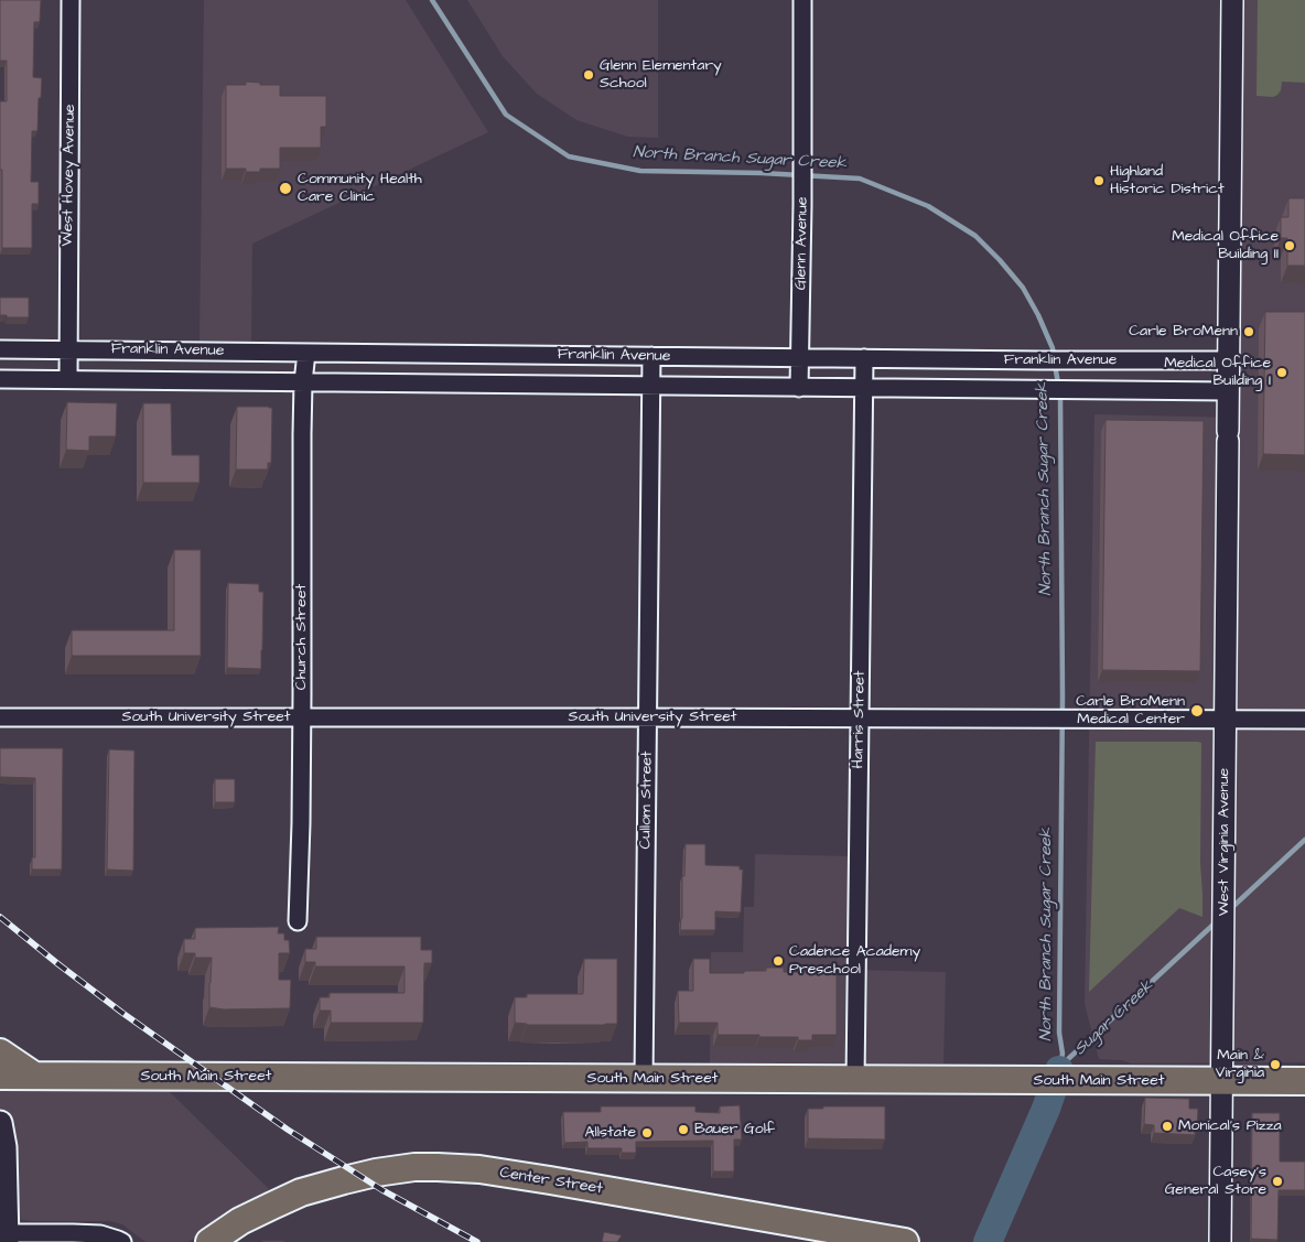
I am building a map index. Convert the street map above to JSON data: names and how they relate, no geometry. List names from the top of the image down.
{
  "streets": {
    "main road": ["South Main Street", "Center Street"],
    "street": [
      "West Hovey Avenue",
      "Glenn Avenue",
      "Franklin Avenue",
      "Church Street",
      "South University Street",
      "Harris Street",
      "Cullom Street",
      "West Virginia Avenue"
    ]
  },
  "crossings": [
    ["West Hovey Avenue", "Franklin Avenue"],
    ["Glenn Avenue", "Franklin Avenue"],
    ["Franklin Avenue", "Church Street"],
    ["Franklin Avenue", "Harris Street"],
    ["Franklin Avenue", "Cullom Street"],
    ["Franklin Avenue", "West Virginia Avenue"],
    ["Church Street", "South University Street"],
    ["South University Street", "Harris Street"],
    ["South University Street", "Cullom Street"],
    ["South University Street", "West Virginia Avenue"],
    ["Harris Street", "South Main Street"],
    ["Cullom Street", "South Main Street"],
    ["West Virginia Avenue", "South Main Street"]
  ],
  "water": ["North Branch Sugar Creek", "Sugar Creek"],
  "places": [
    "Glenn Elementary School",
    "Highland Historic District",
    "Community Health Care Clinic",
    "Medical Office Building II",
    "Carle BroMenn",
    "Medical Office Building I",
    "Carle BroMenn Medical Center",
    "Cadence Academy Preschool",
    "Main & Virginia",
    "Monical's Pizza",
    "Bauer Golf",
    "Allstate",
    "Casey's General Store"
  ]
}
